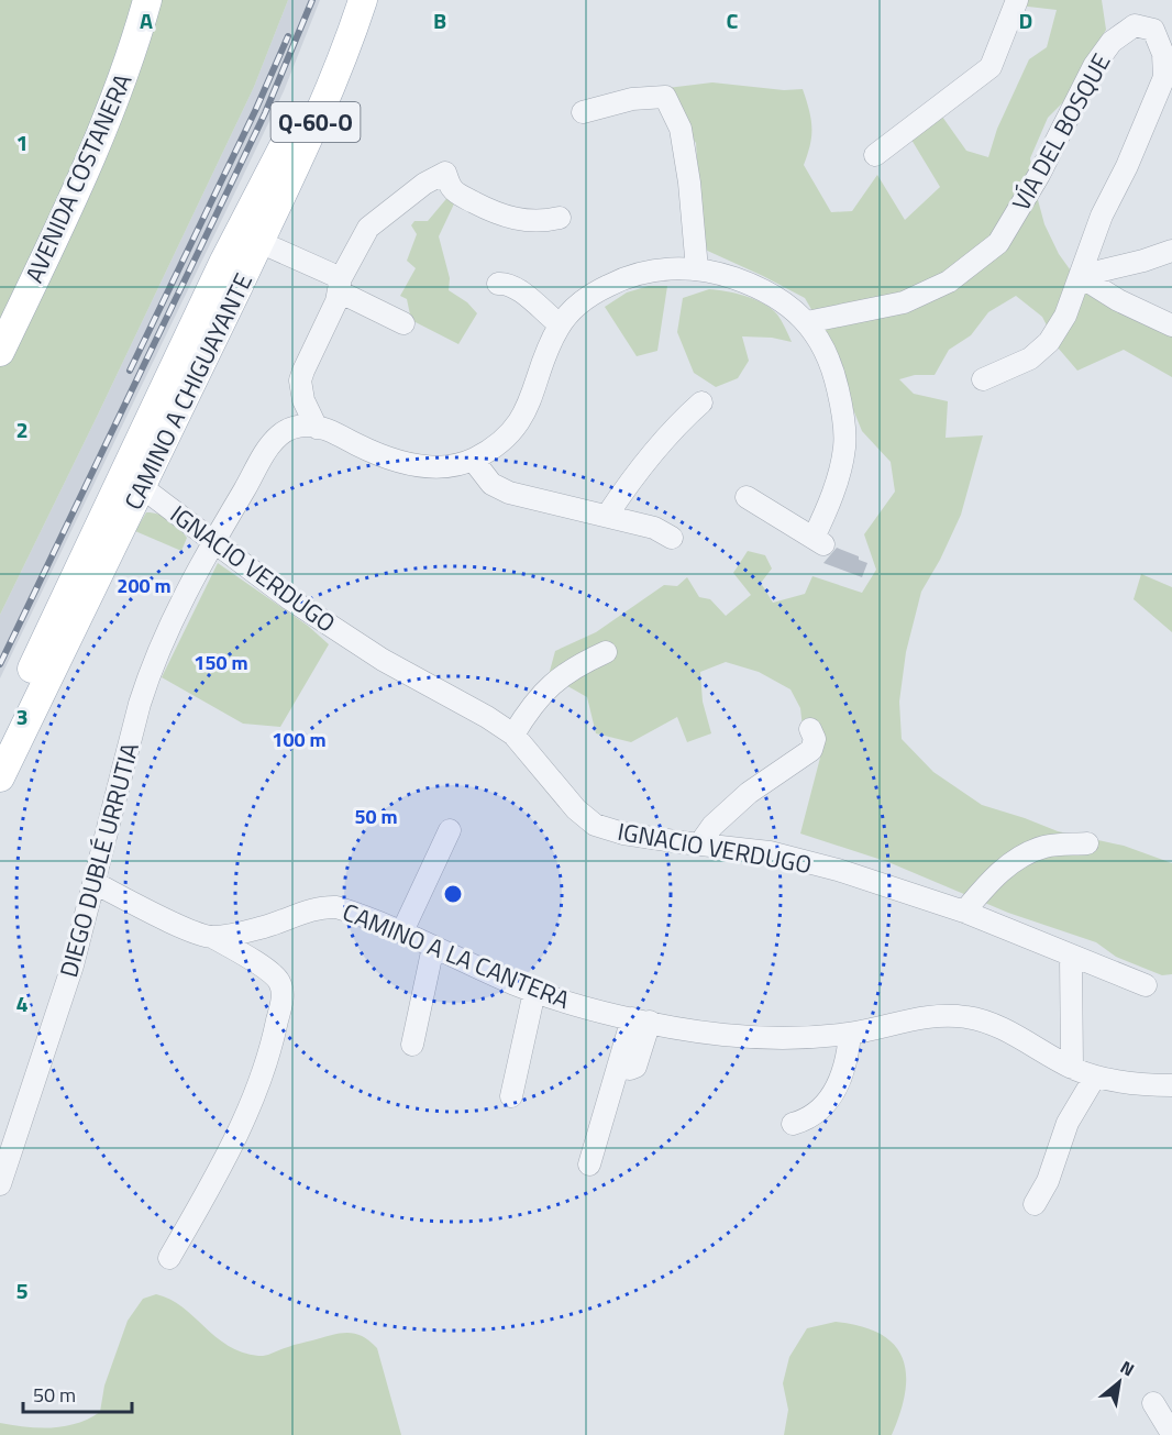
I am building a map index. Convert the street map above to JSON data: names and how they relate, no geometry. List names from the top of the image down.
{
  "streets": {
    "main road": ["Q-60-O", "AVENIDA COSTANERA", "CAMINO A CHIGUAYANTE"],
    "street": [
      "VÍA DEL BOSQUE",
      "IGNACIO VERDUGO",
      "DIEGO DUBLÉ URRUTIA",
      "CAMINO A LA CANTERA"
    ]
  },
  "crossings": [
    ["CAMINO A CHIGUAYANTE", "IGNACIO VERDUGO"],
    ["IGNACIO VERDUGO", "DIEGO DUBLÉ URRUTIA"],
    ["DIEGO DUBLÉ URRUTIA", "CAMINO A LA CANTERA"]
  ],
  "scale_bar": "50 m",
  "north": "top right",
  "grid": {
    "columns": [
      "A",
      "B",
      "C",
      "D"
    ],
    "rows": [
      "1",
      "2",
      "3",
      "4",
      "5"
    ]
  },
  "rings": [
    "200 m",
    "150 m",
    "100 m",
    "50 m"
  ]
}
